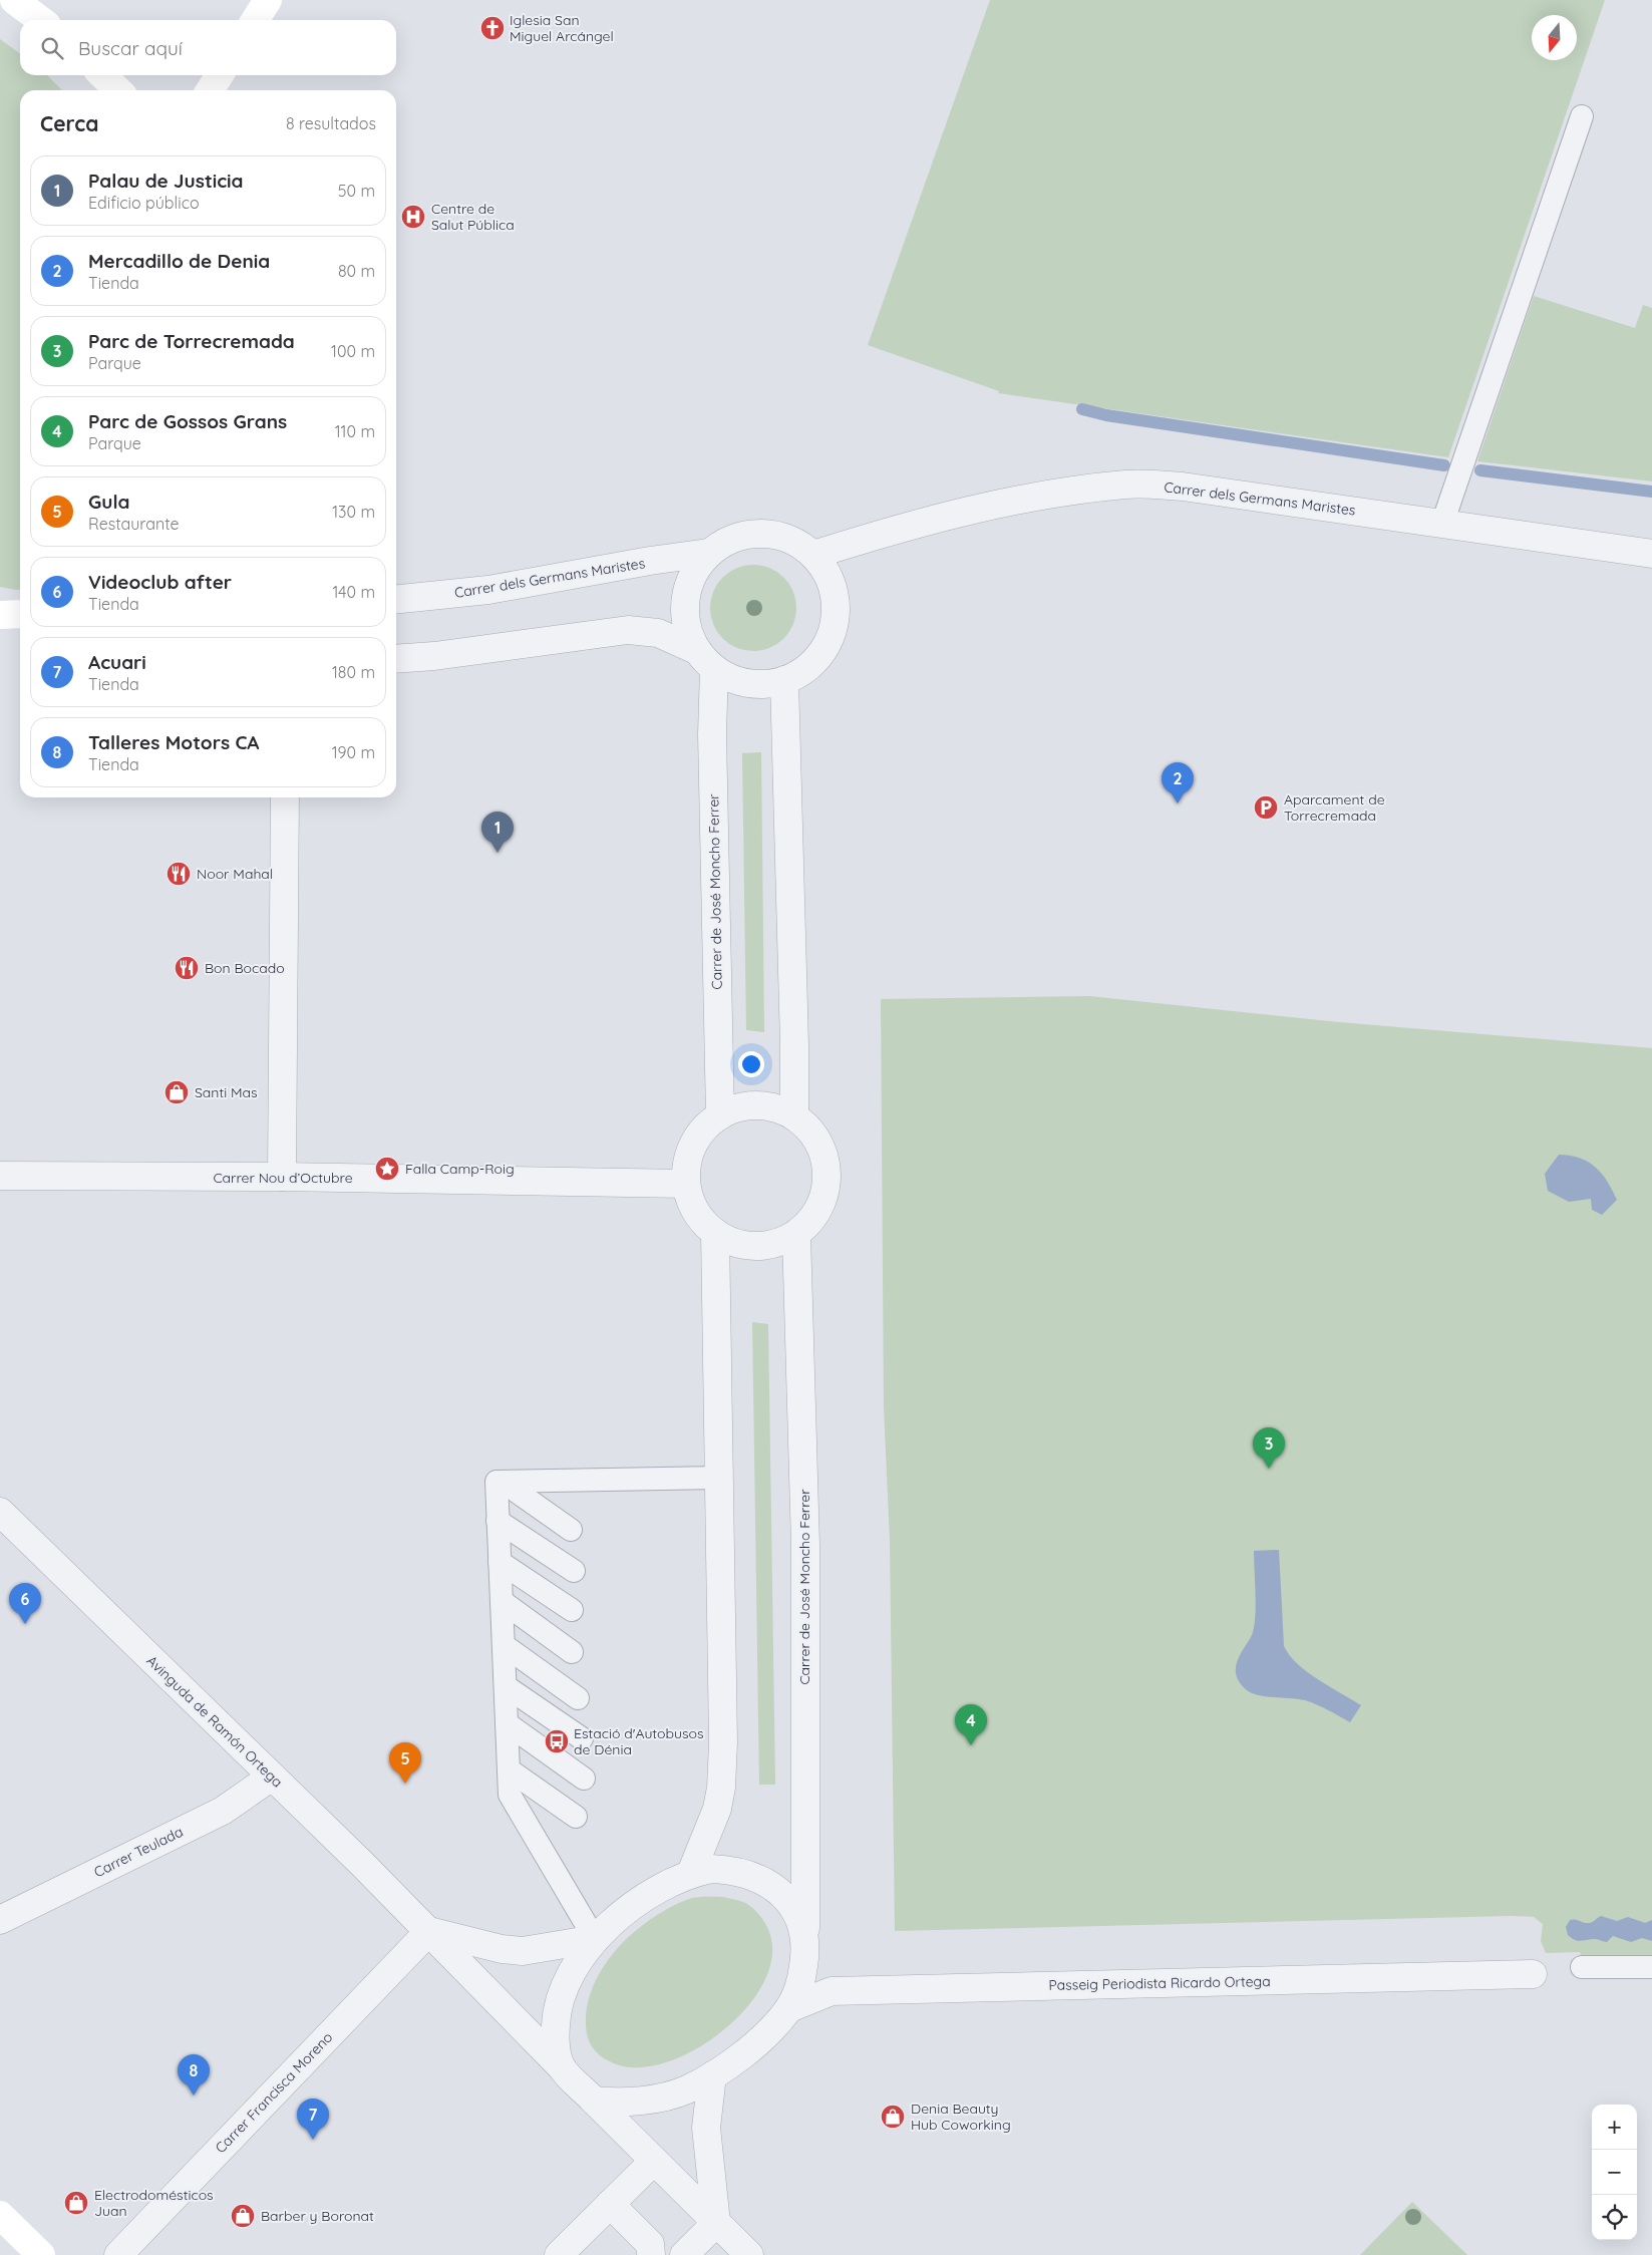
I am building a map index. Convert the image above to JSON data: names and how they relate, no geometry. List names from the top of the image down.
{
  "streets": {
    "street": [
      "Carrer dels Germans Maristes",
      "Carrer de José Moncho Ferrer",
      "Carrer Nou d’Octubre",
      "Avinguda de Ramón Ortega",
      "Carrer Teulada",
      "Passeig Periodista Ricardo Ortega",
      "Carrer Francisca Moreno"
    ]
  },
  "crossings": [
    ["Carrer dels Germans Maristes", "Carrer de José Moncho Ferrer"],
    ["Carrer de José Moncho Ferrer", "Carrer Nou d’Octubre"],
    ["Carrer de José Moncho Ferrer", "Passeig Periodista Ricardo Ortega"],
    ["Avinguda de Ramón Ortega", "Carrer Teulada"],
    ["Avinguda de Ramón Ortega", "Carrer Francisca Moreno"]
  ],
  "places": {
    "church": ["Iglesia San Miguel Arcángel"],
    "hospital": ["Centre de Salut Pública"],
    "parking": ["Aparcament de Torrecremada"],
    "restaurant": ["Noor Mahal", "Bon Bocado"],
    "shop": [
      "Santi Mas",
      "Denia Beauty Hub Coworking",
      "Electrodomésticos Juan",
      "Barber y Boronat"
    ],
    "place": ["Falla Camp-Roig"],
    "bus stop": ["Estació d'Autobusos de Dénia"]
  },
  "north": "bottom",
  "page": {
    "search": "Buscar aquí",
    "heading": ["Cerca", "8 resultados"],
    "list": [
      {
        "mark": "1",
        "name": "Palau de Justicia",
        "note": "Edificio público",
        "value": "50 m"
      },
      {
        "mark": "2",
        "name": "Mercadillo de Denia",
        "note": "Tienda",
        "value": "80 m"
      },
      {
        "mark": "3",
        "name": "Parc de Torrecremada",
        "note": "Parque",
        "value": "100 m"
      },
      {
        "mark": "4",
        "name": "Parc de Gossos Grans",
        "note": "Parque",
        "value": "110 m"
      },
      {
        "mark": "5",
        "name": "Gula",
        "note": "Restaurante",
        "value": "130 m"
      },
      {
        "mark": "6",
        "name": "Videoclub after",
        "note": "Tienda",
        "value": "140 m"
      },
      {
        "mark": "7",
        "name": "Acuari",
        "note": "Tienda",
        "value": "180 m"
      },
      {
        "mark": "8",
        "name": "Talleres Motors CA",
        "note": "Tienda",
        "value": "190 m"
      }
    ],
    "pins": [
      "2",
      "1",
      "3",
      "6",
      "4",
      "5",
      "8",
      "7"
    ],
    "map_buttons": ["+", "−"]
  }
}
